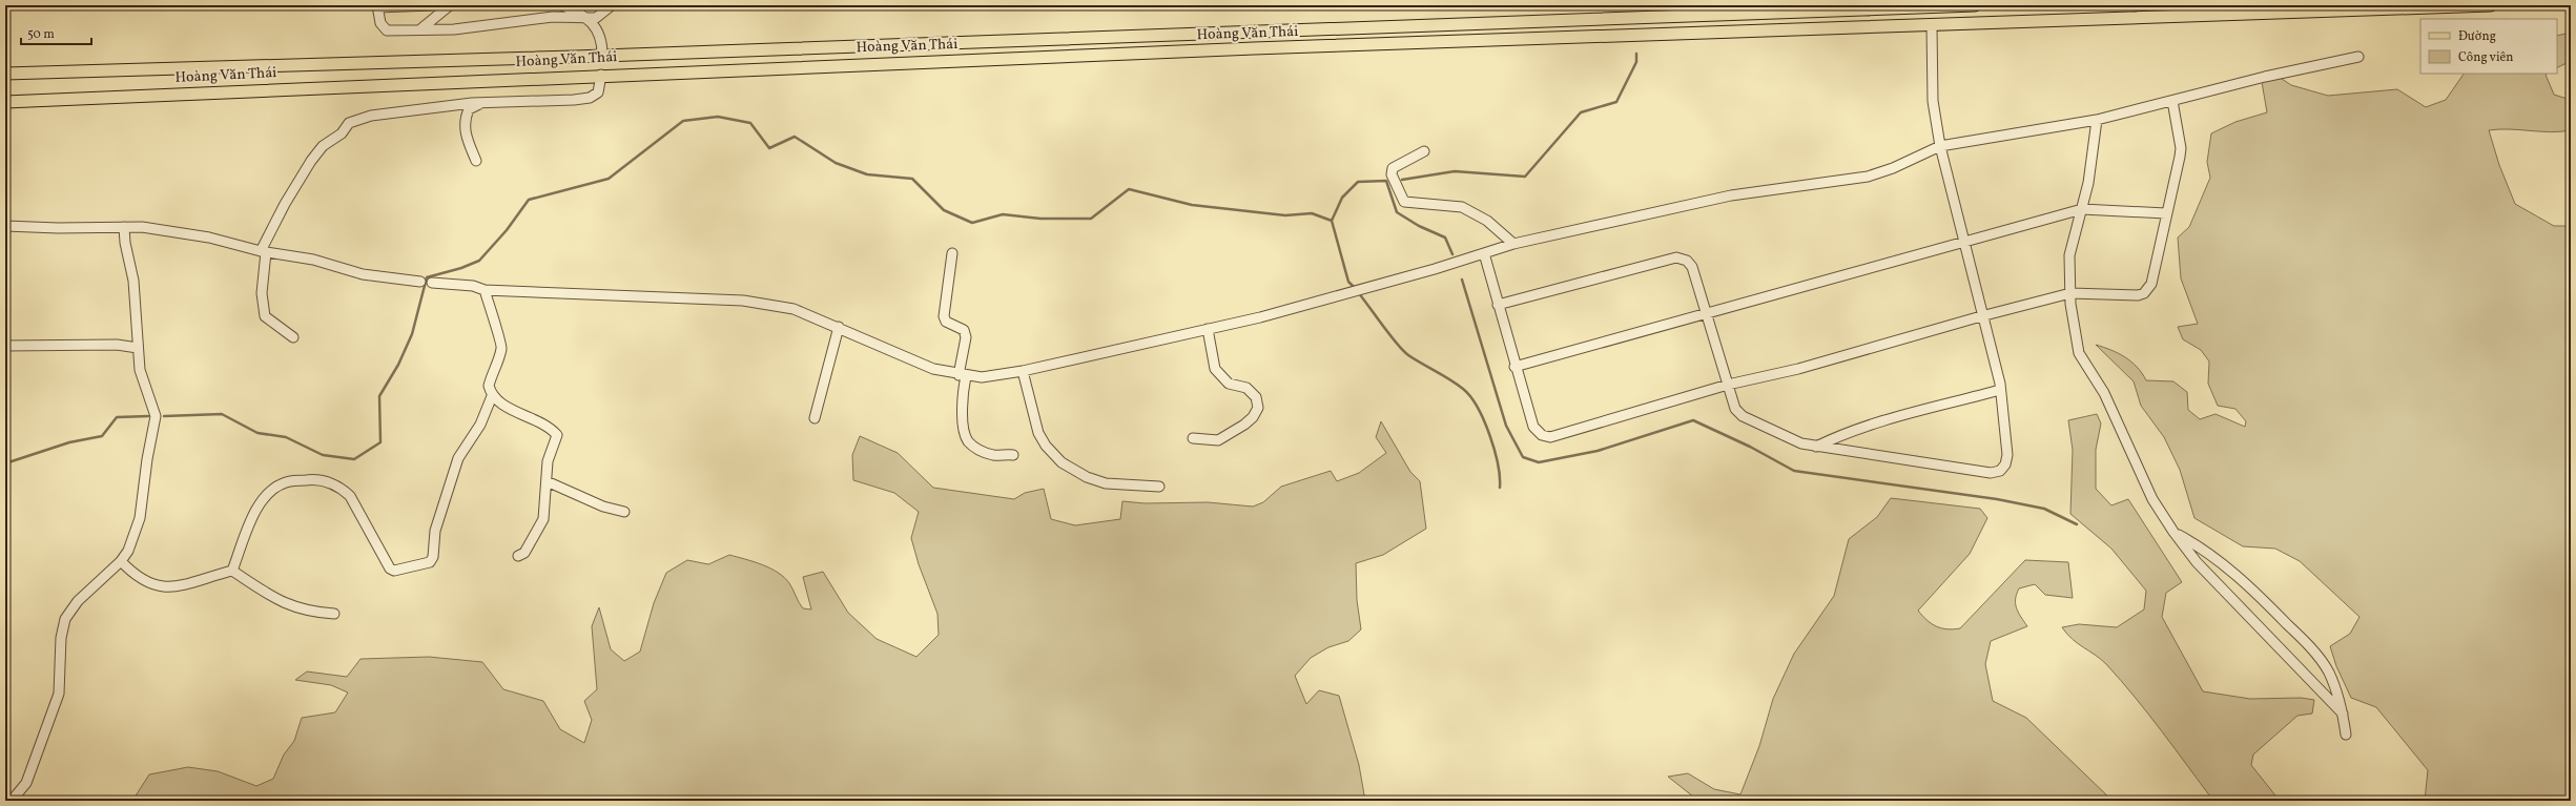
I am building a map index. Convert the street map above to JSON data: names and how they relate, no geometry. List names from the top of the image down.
{
  "streets": {
    "main road": ["Hoàng Văn Thái"]
  },
  "legend": ["Đường", "Công viên"],
  "scale_bar": "50 m"
}
